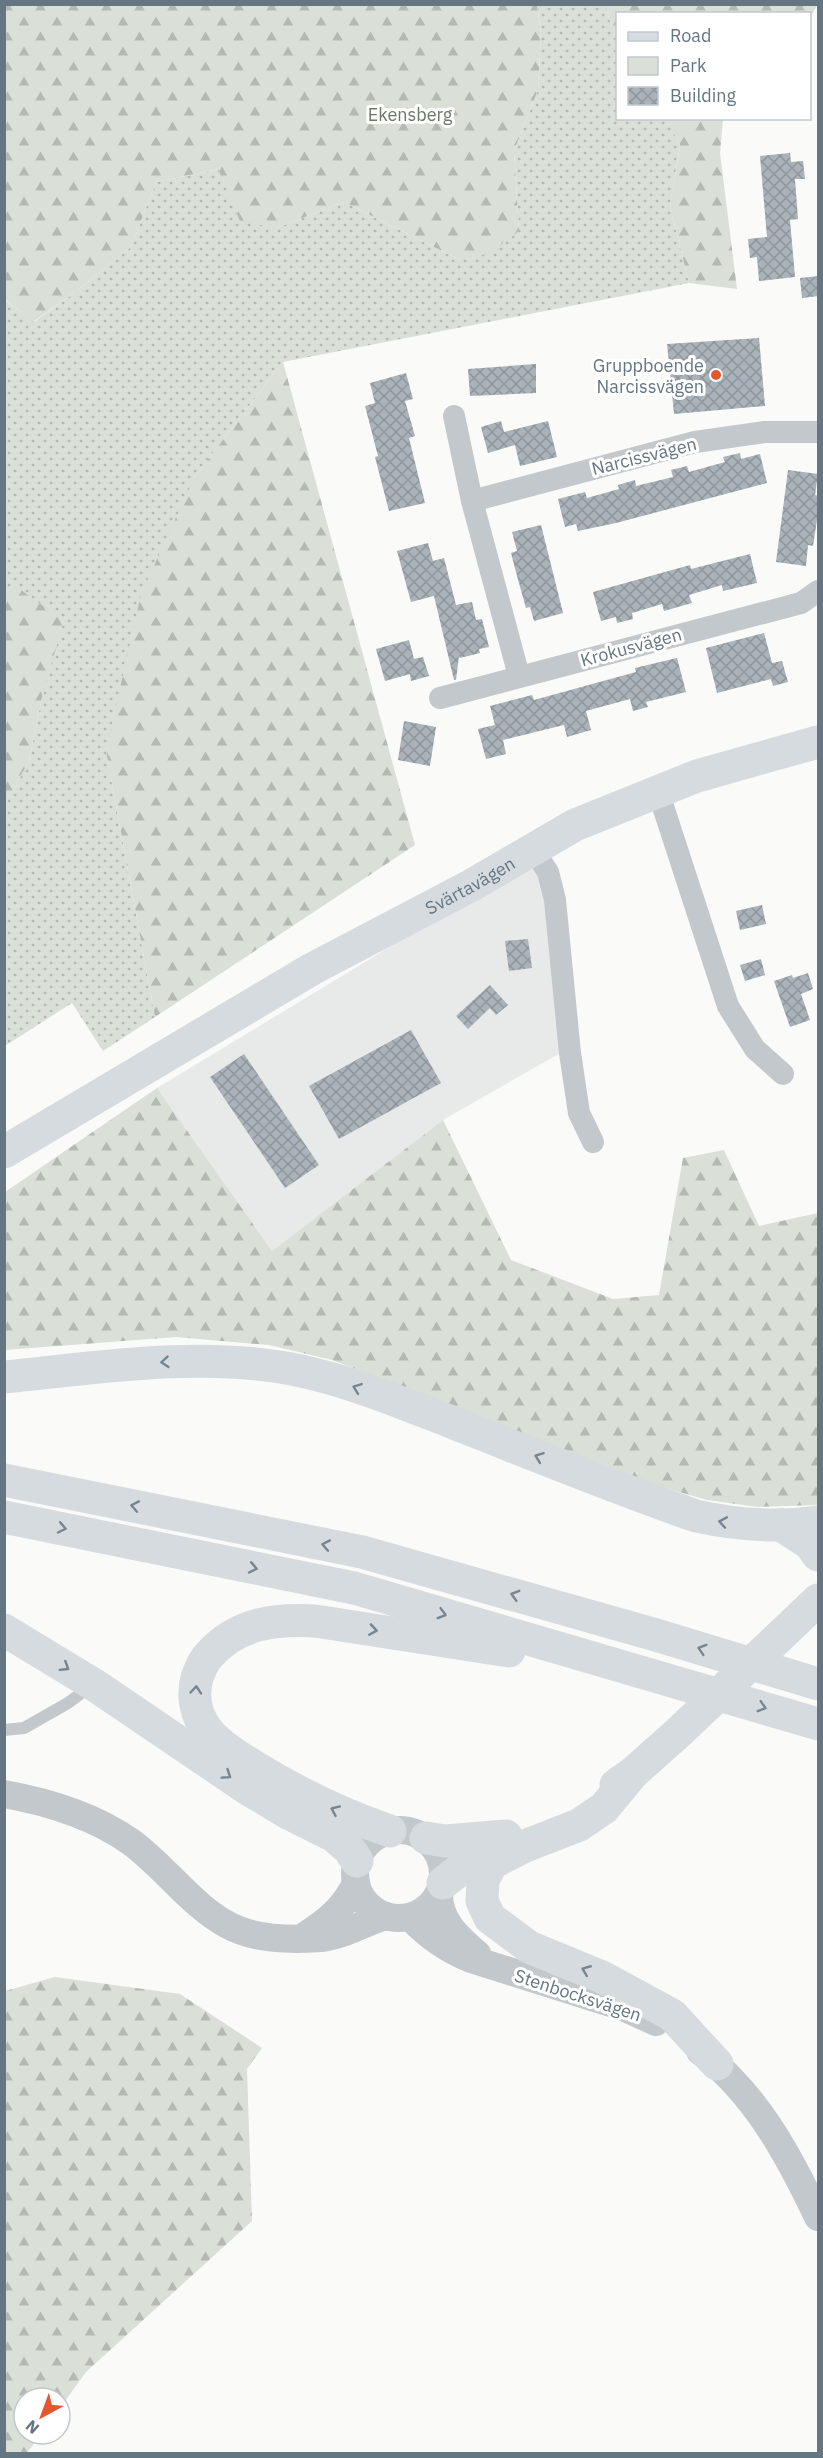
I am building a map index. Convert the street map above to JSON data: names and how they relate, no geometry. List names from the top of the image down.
{
  "streets": {
    "main road": ["Svärtavägen"],
    "street": ["Narcissvägen", "Krokusvägen", "Stenbocksvägen"]
  },
  "parks": ["Ekensberg"],
  "places": ["Gruppboende Narcissvägen"],
  "legend": ["Road", "Park", "Building"],
  "north": "bottom left"
}
